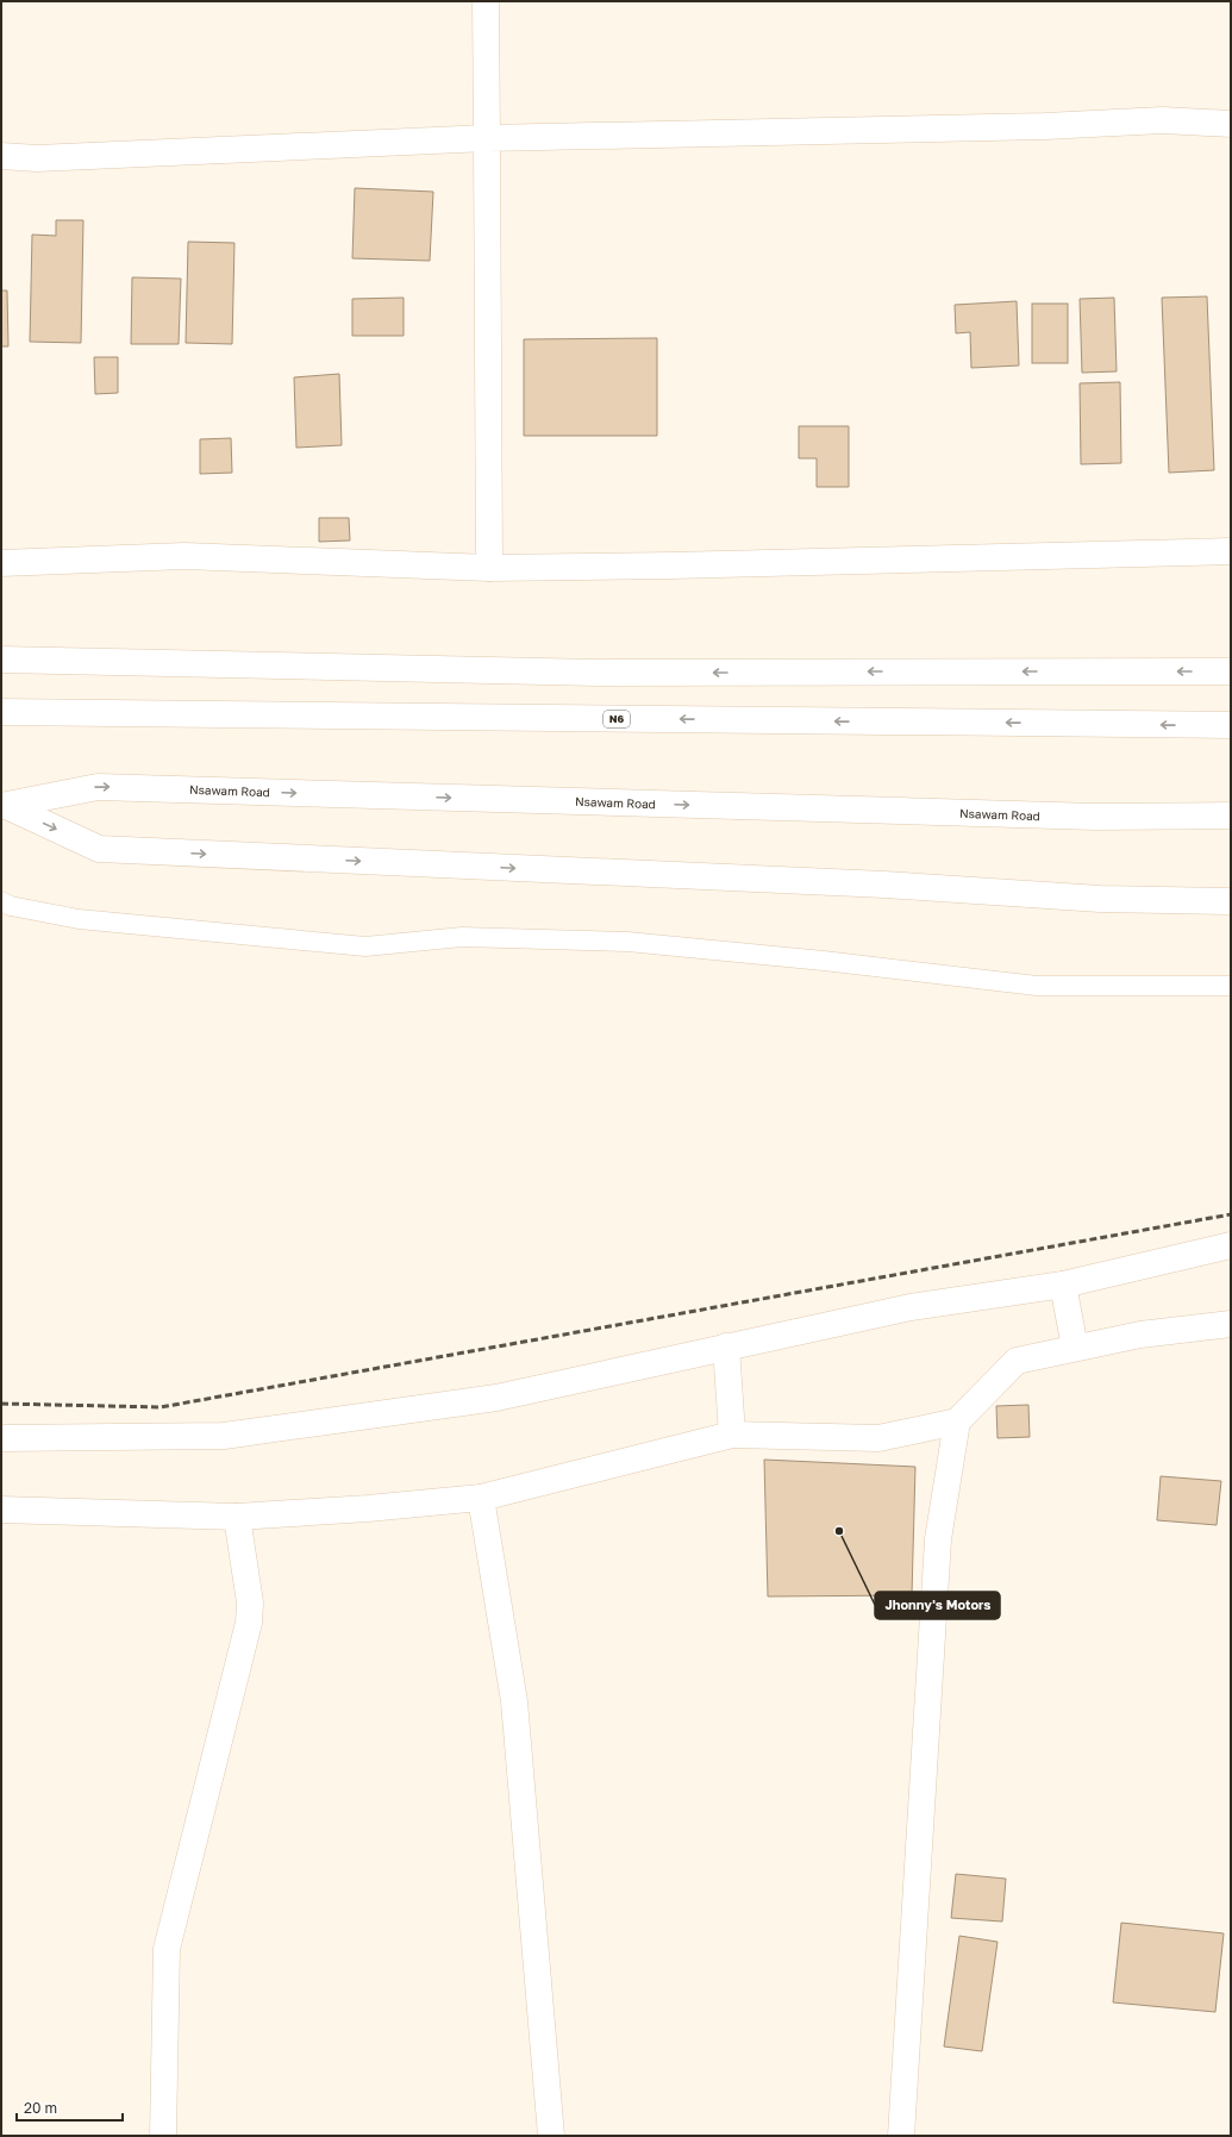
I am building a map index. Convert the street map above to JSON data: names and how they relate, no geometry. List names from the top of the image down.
{
  "streets": {
    "main road": ["N6", "Nsawam Road"]
  },
  "places": ["Jhonny's Motors"],
  "scale_bar": "20 m"
}
